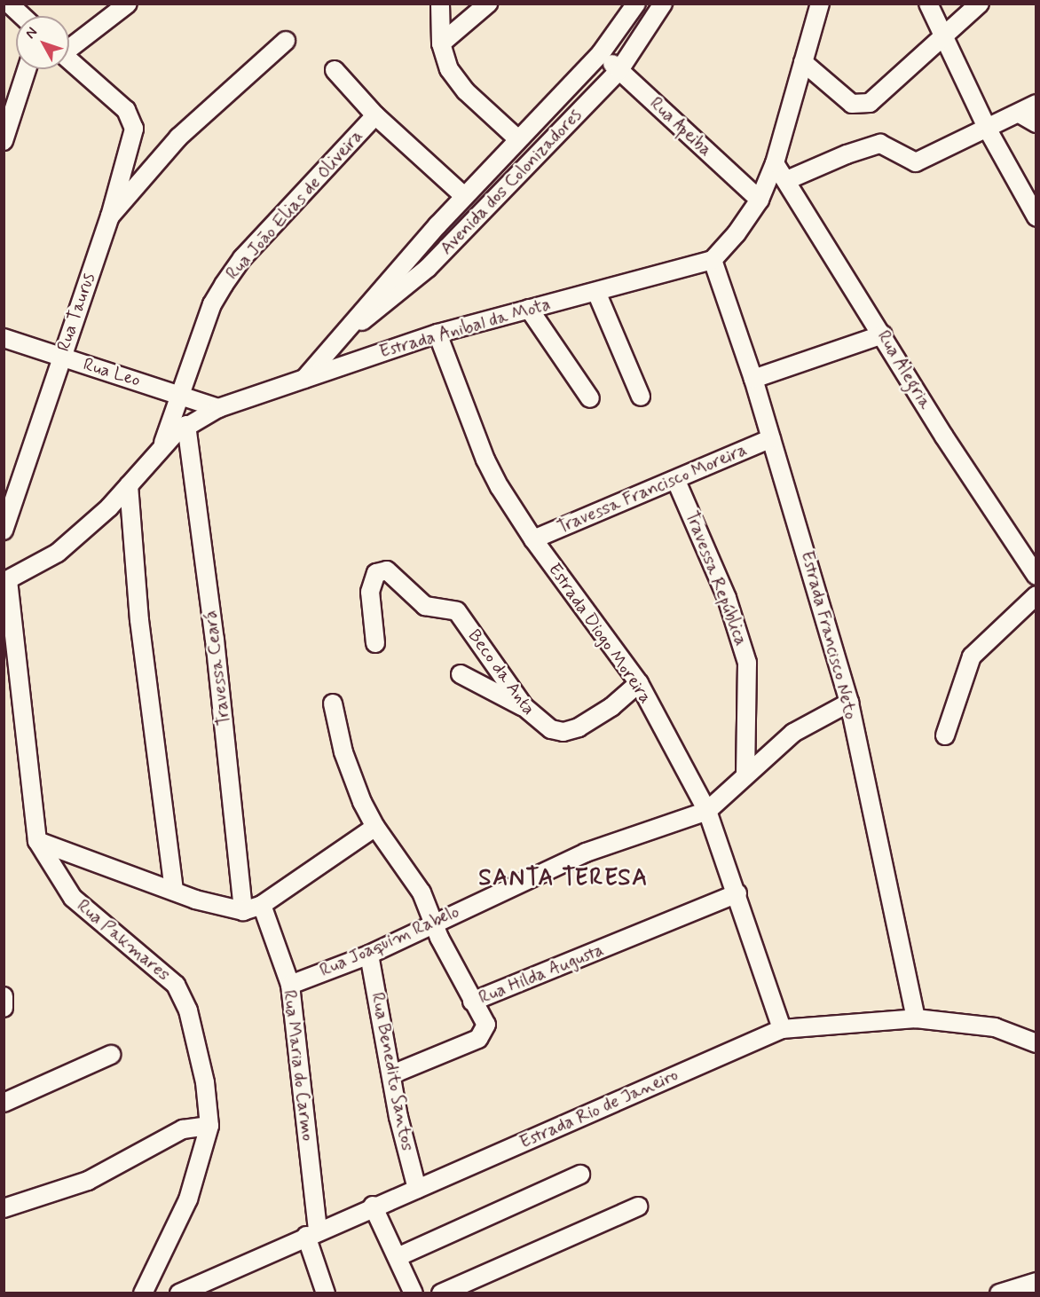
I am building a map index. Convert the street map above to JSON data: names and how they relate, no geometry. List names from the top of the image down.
{
  "streets": {
    "street": [
      "Rua Apeiba",
      "Avenida dos Colonizadores",
      "Rua Joāo Elias de Oliveira",
      "Rua Taurus",
      "Estrada Anibal da Mota",
      "Rua Alegria",
      "Rua Leo",
      "Travessa Francisco Moreira",
      "Travessa República",
      "Estrada Diogo Moreira",
      "Estrada Francisco Neto",
      "Travessa Ceará",
      "Beco da Anta",
      "Rua Pakmares",
      "Rua Joaquim Rabelo",
      "Rua Hilda Augusta",
      "Rua Maria do Carmo",
      "Rua Benedito Santos",
      "Estrada Rio de Janeiro"
    ]
  },
  "crossings": [
    ["Rua Apeiba", "Avenida dos Colonizadores"],
    ["Avenida dos Colonizadores", "Rua Joāo Elias de Oliveira"],
    ["Avenida dos Colonizadores", "Estrada Anibal da Mota"],
    ["Rua Joāo Elias de Oliveira", "Estrada Anibal da Mota"],
    ["Rua Joāo Elias de Oliveira", "Rua Leo"],
    ["Rua Taurus", "Rua Leo"],
    ["Estrada Anibal da Mota", "Rua Leo"],
    ["Estrada Anibal da Mota", "Estrada Diogo Moreira"],
    ["Estrada Anibal da Mota", "Estrada Francisco Neto"],
    ["Estrada Anibal da Mota", "Travessa Ceará"],
    ["Estrada Anibal da Mota", "Rua Pakmares"],
    ["Travessa Francisco Moreira", "Travessa República"],
    ["Travessa Francisco Moreira", "Estrada Diogo Moreira"],
    ["Travessa Francisco Moreira", "Estrada Francisco Neto"],
    ["Travessa República", "Rua Joaquim Rabelo"],
    ["Estrada Diogo Moreira", "Beco da Anta"],
    ["Estrada Diogo Moreira", "Rua Joaquim Rabelo"],
    ["Estrada Diogo Moreira", "Rua Hilda Augusta"],
    ["Estrada Diogo Moreira", "Estrada Rio de Janeiro"],
    ["Estrada Francisco Neto", "Rua Joaquim Rabelo"],
    ["Estrada Francisco Neto", "Estrada Rio de Janeiro"],
    ["Rua Joaquim Rabelo", "Rua Maria do Carmo"],
    ["Rua Joaquim Rabelo", "Rua Benedito Santos"],
    ["Rua Hilda Augusta", "Rua Benedito Santos"],
    ["Rua Maria do Carmo", "Estrada Rio de Janeiro"],
    ["Rua Benedito Santos", "Estrada Rio de Janeiro"]
  ],
  "districts": ["SANTA TERESA"],
  "north": "top left"
}
